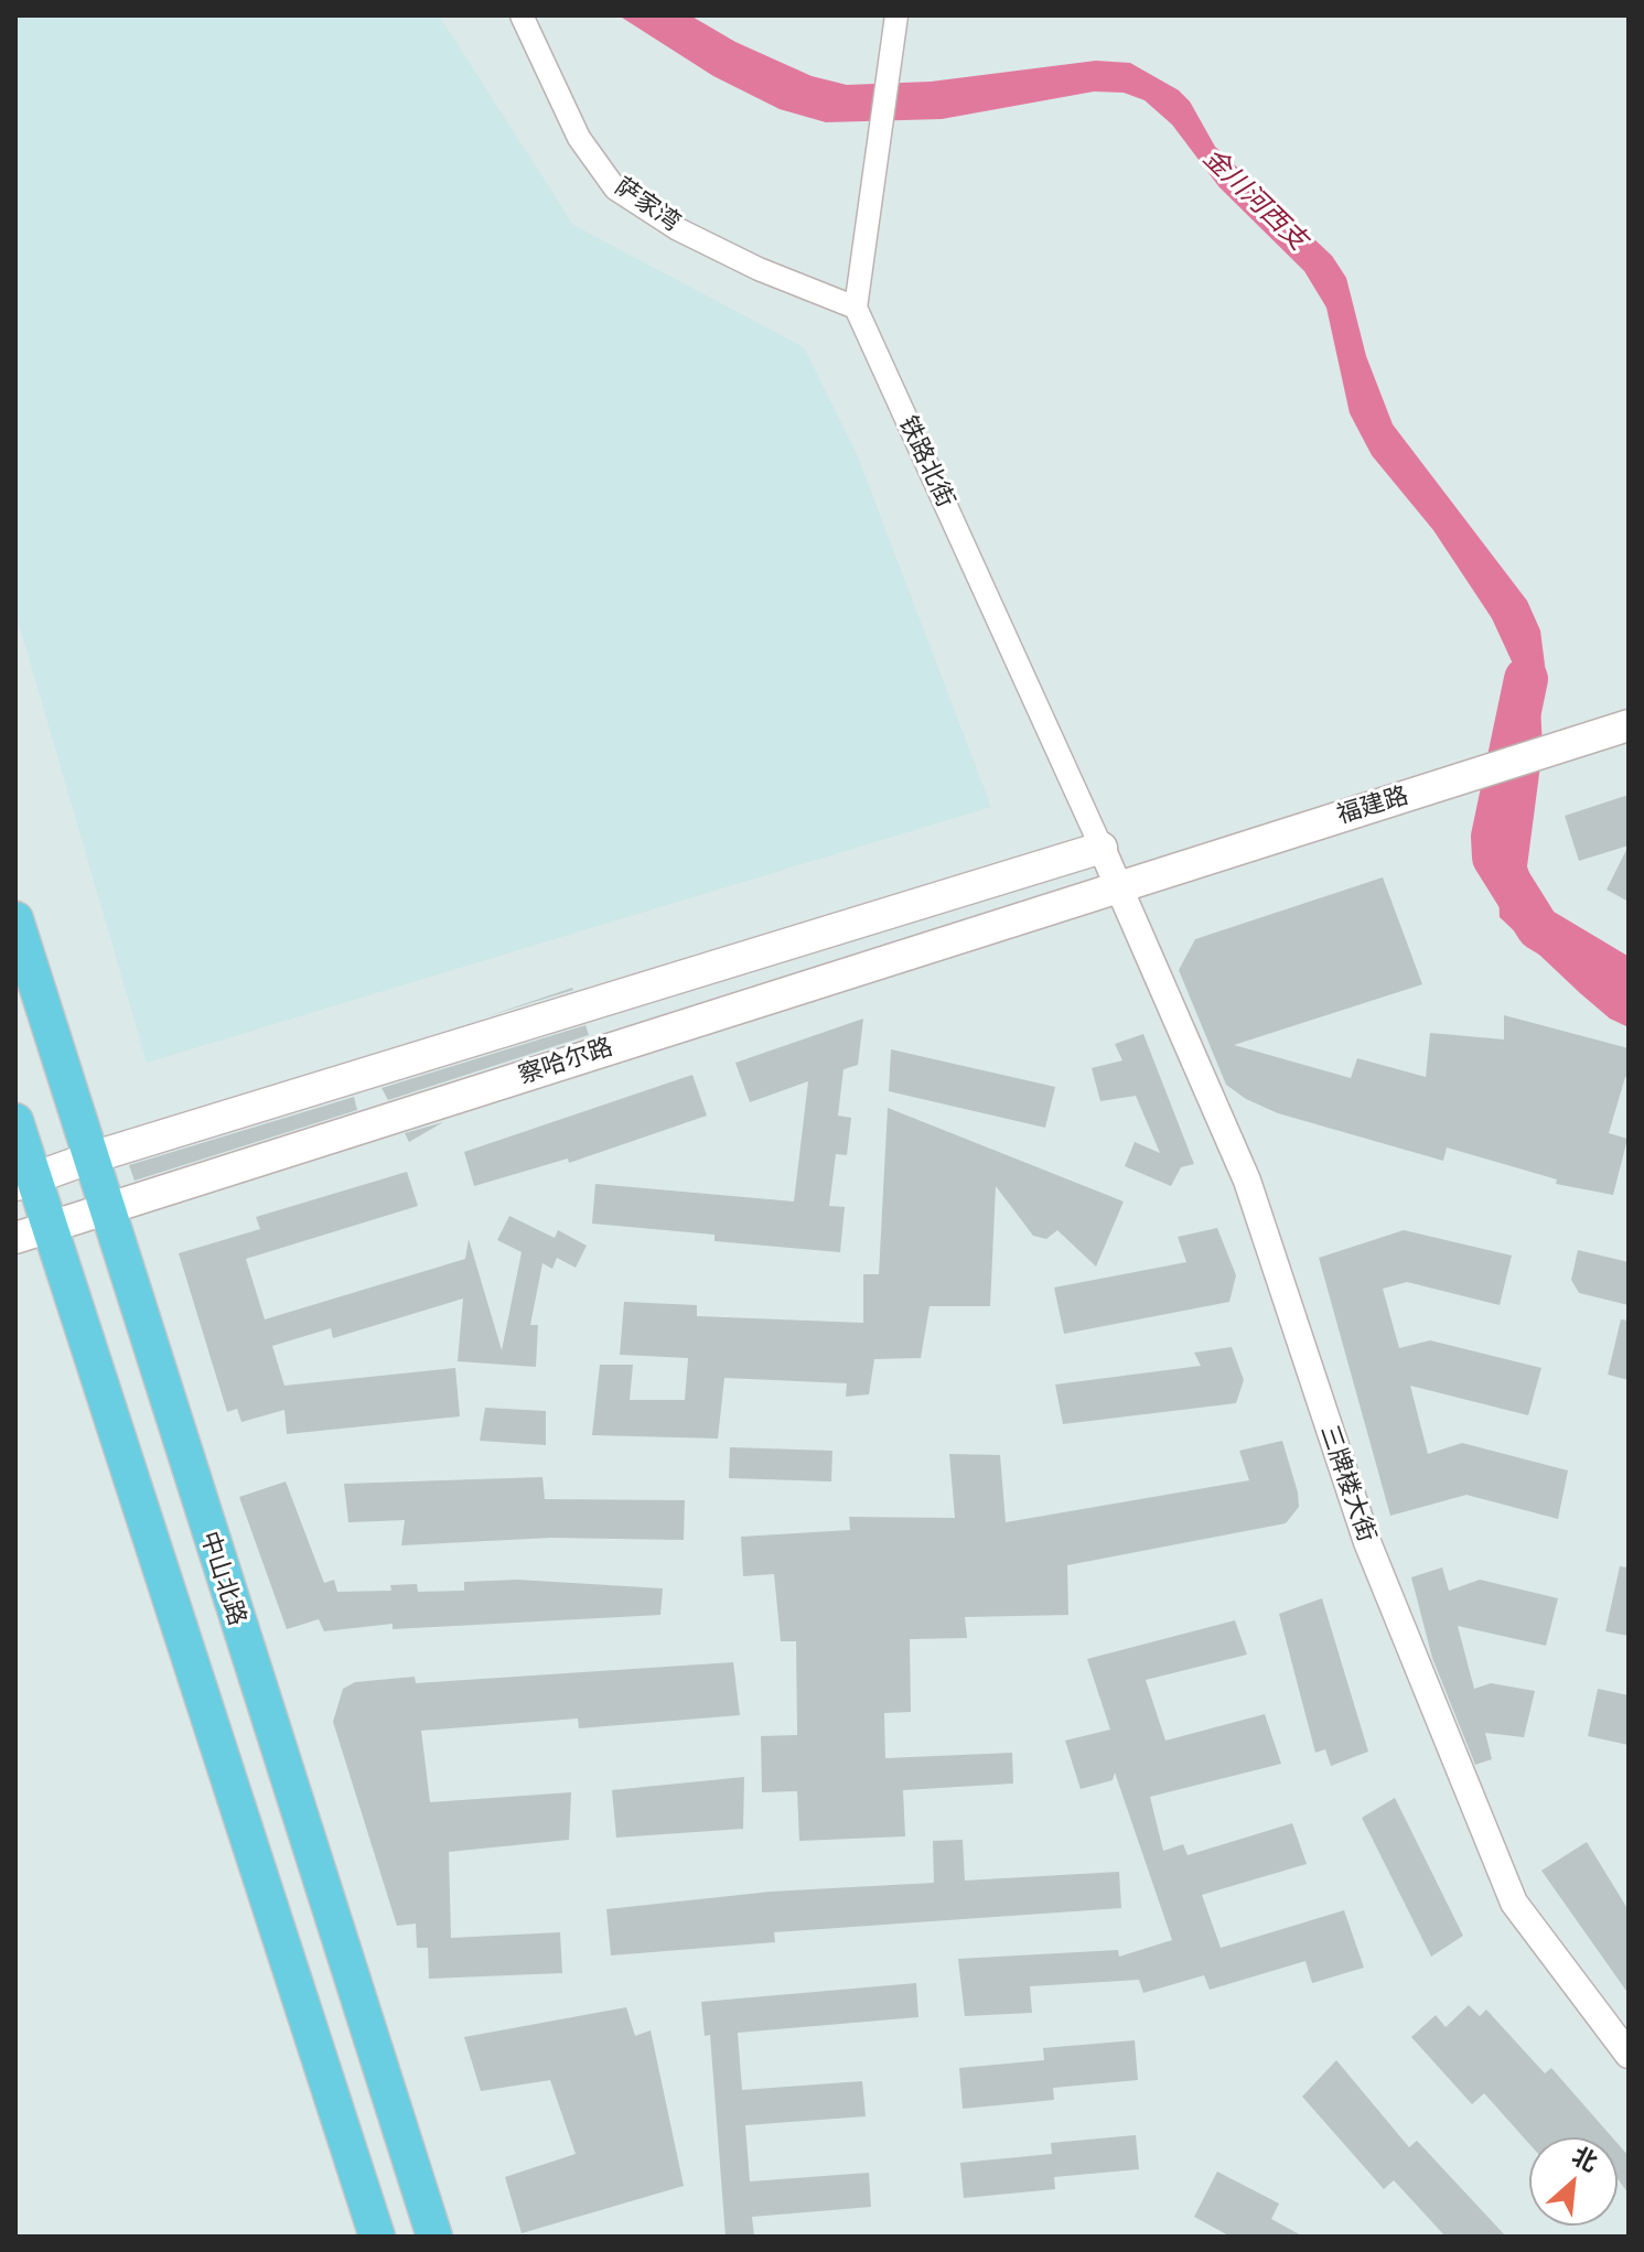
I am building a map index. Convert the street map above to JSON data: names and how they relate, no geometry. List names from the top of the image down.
{
  "streets": {
    "main road": ["福建路", "察哈尔路", "中山北路"],
    "street": ["萨家湾", "铁路北街", "三牌楼大街"]
  },
  "crossings": [
    ["萨家湾", "铁路北街"],
    ["铁路北街", "福建路"],
    ["铁路北街", "察哈尔路"],
    ["铁路北街", "三牌楼大街"],
    ["福建路", "察哈尔路"],
    ["福建路", "三牌楼大街"],
    ["察哈尔路", "三牌楼大街"],
    ["察哈尔路", "中山北路"]
  ],
  "water": ["金川河西支"],
  "north": "top right"
}
